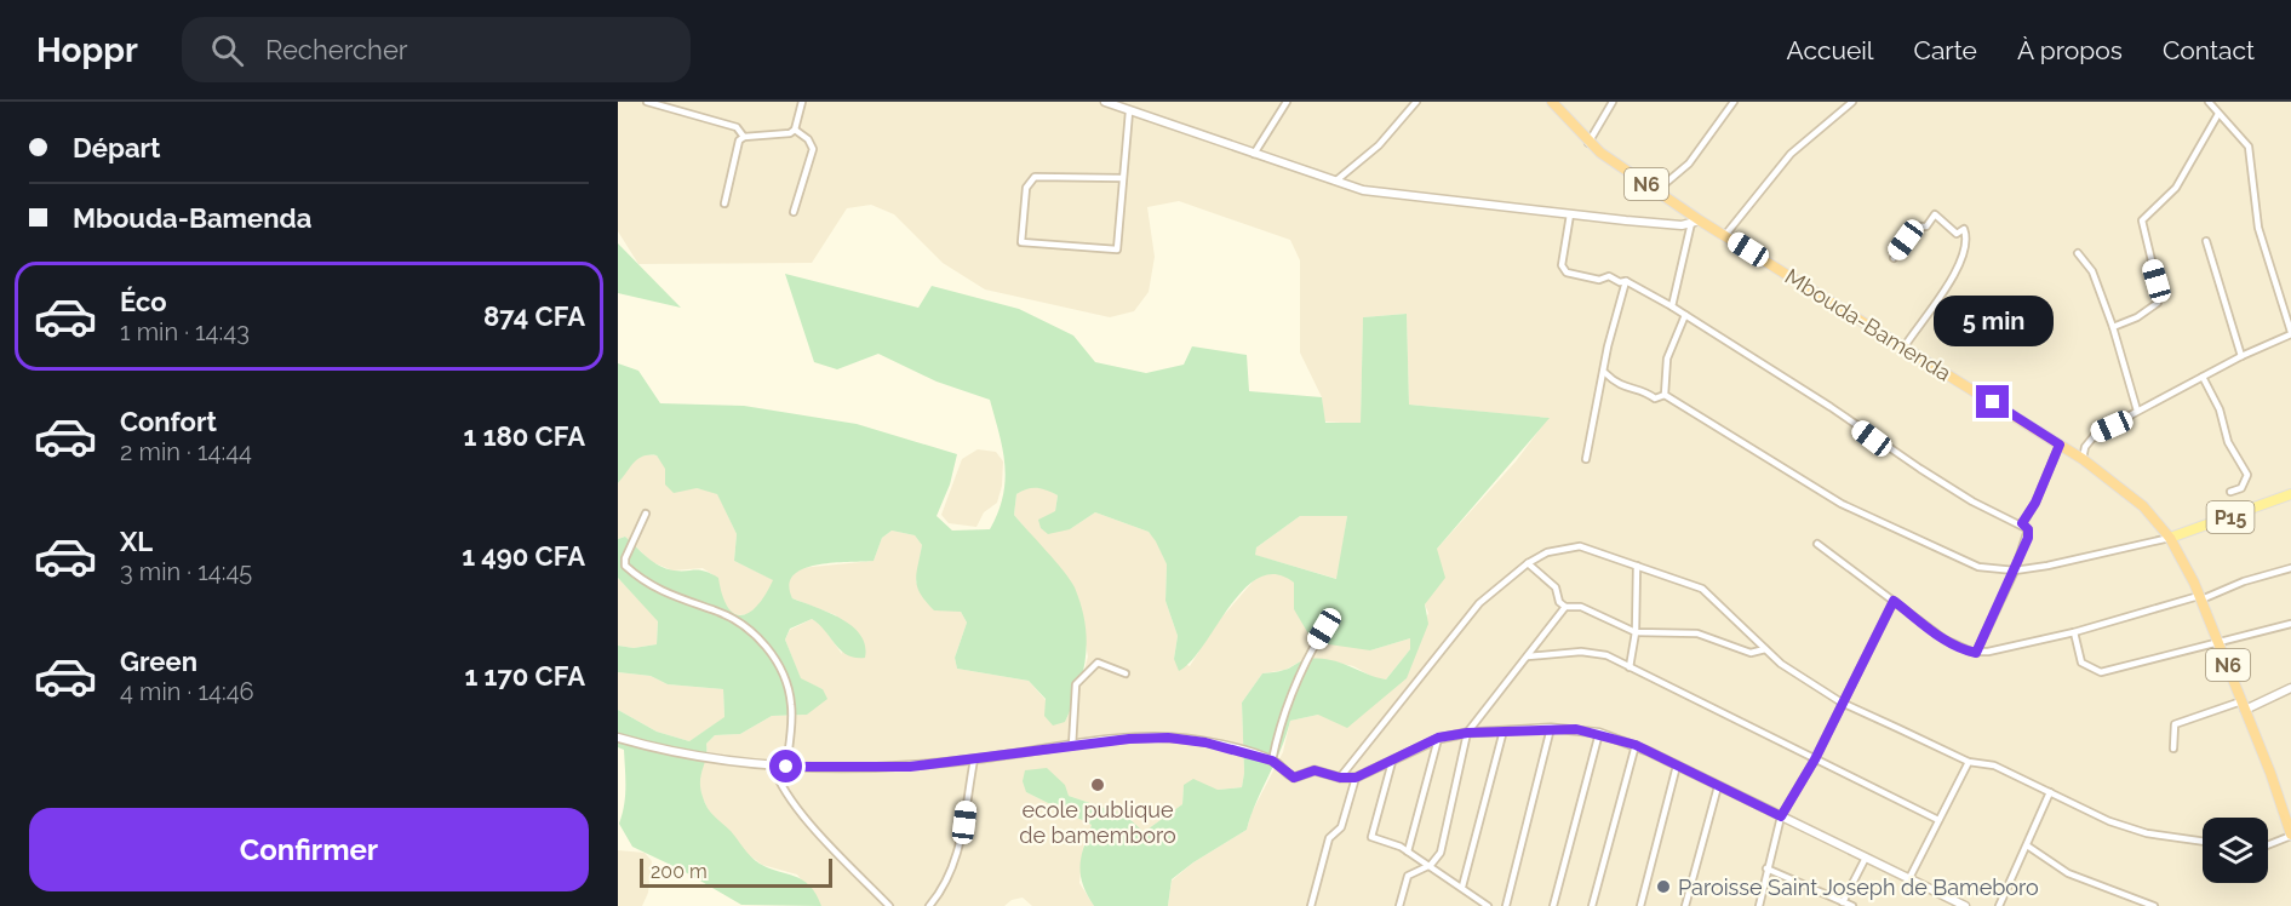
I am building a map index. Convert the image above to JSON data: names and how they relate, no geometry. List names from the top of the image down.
{
  "streets": {
    "highway": ["N6", "Mbouda-Bamenda"],
    "main road": ["P15"]
  },
  "crossings": [
    ["Mbouda-Bamenda", "P15"]
  ],
  "places": ["ecole publique de bamemboro", "Paroisse Saint Joseph de Bameboro"],
  "scale_bar": "200 m",
  "page": {
    "header": "Hoppr",
    "search": "Rechercher",
    "nav": [
      "Accueil",
      "Carte",
      "À propos",
      "Contact"
    ],
    "banner": ["Départ", "Mbouda-Bamenda"],
    "list": [
      {
        "name": "Éco",
        "note": "1 min · 14:43",
        "value": "874 CFA"
      },
      {
        "name": "Confort",
        "note": "2 min · 14:44",
        "value": "1 180 CFA"
      },
      {
        "name": "XL",
        "note": "3 min · 14:45",
        "value": "1 490 CFA"
      },
      {
        "name": "Green",
        "note": "4 min · 14:46",
        "value": "1 170 CFA"
      }
    ],
    "bubble": "5 min",
    "buttons": "Confirmer",
    "scale": "200 m"
  }
}
